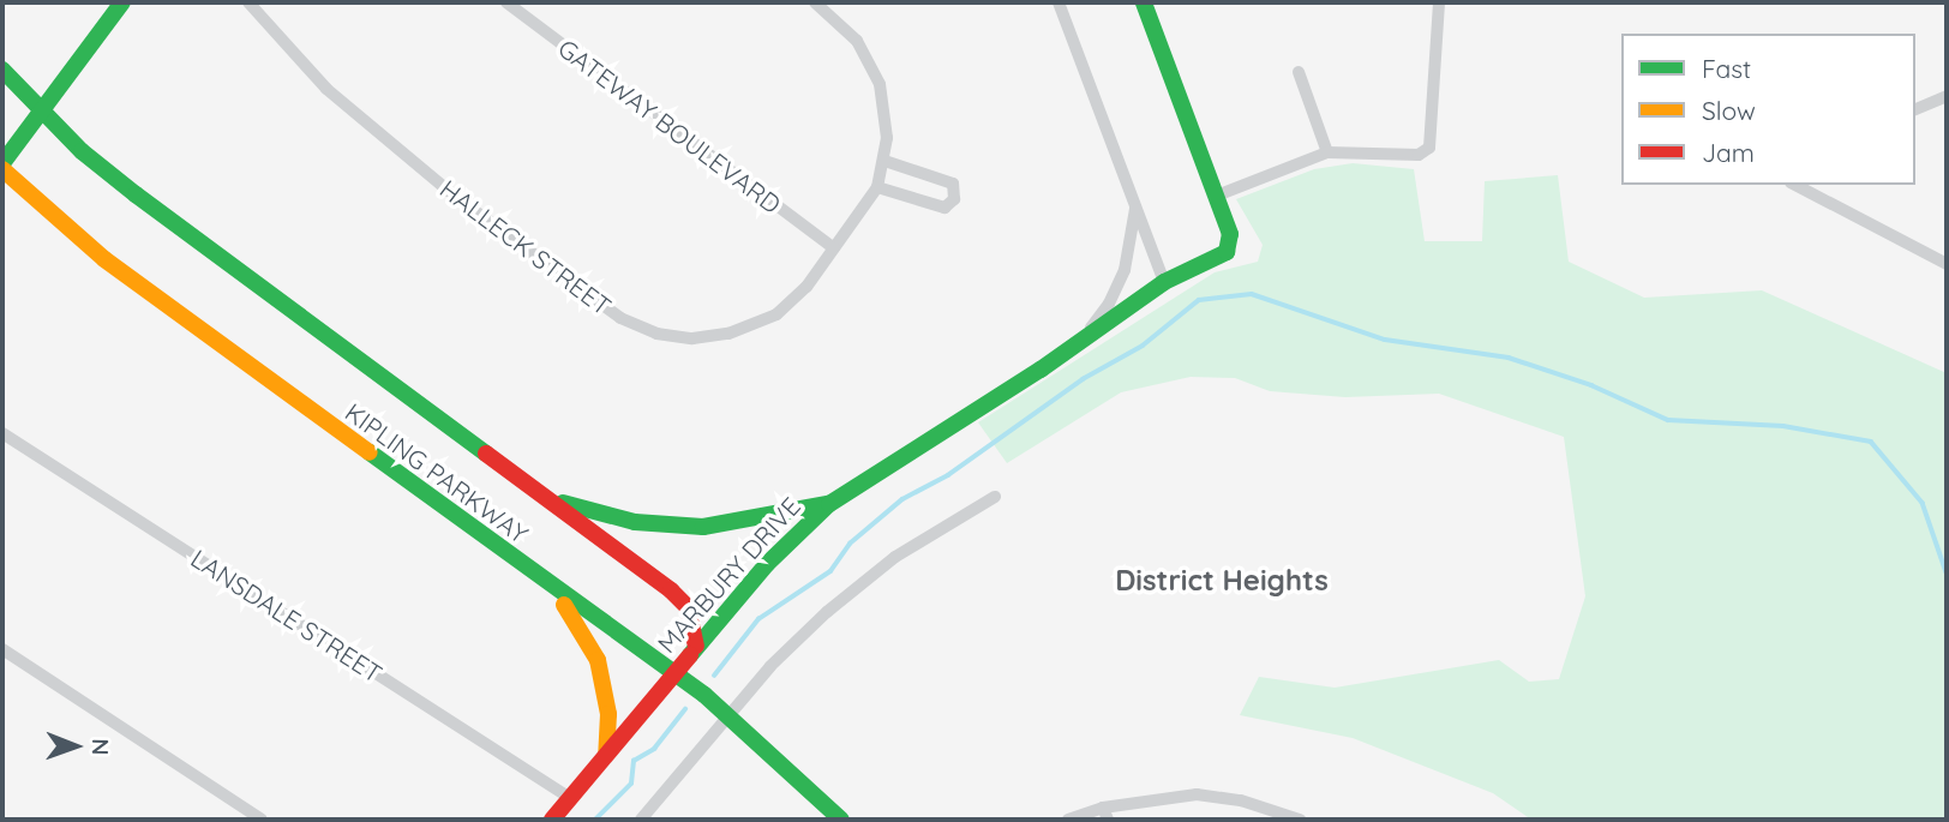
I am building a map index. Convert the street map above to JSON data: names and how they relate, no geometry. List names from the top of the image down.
{
  "streets": {
    "street": [
      "GATEWAY BOULEVARD",
      "HALLECK STREET",
      "KIPLING PARKWAY",
      "MARBURY DRIVE",
      "LANSDALE STREET"
    ]
  },
  "crossings": [
    ["GATEWAY BOULEVARD", "HALLECK STREET"],
    ["KIPLING PARKWAY", "MARBURY DRIVE"],
    ["MARBURY DRIVE", "LANSDALE STREET"]
  ],
  "districts": ["District Heights"],
  "legend": ["Fast", "Slow", "Jam"],
  "north": "right"
}
